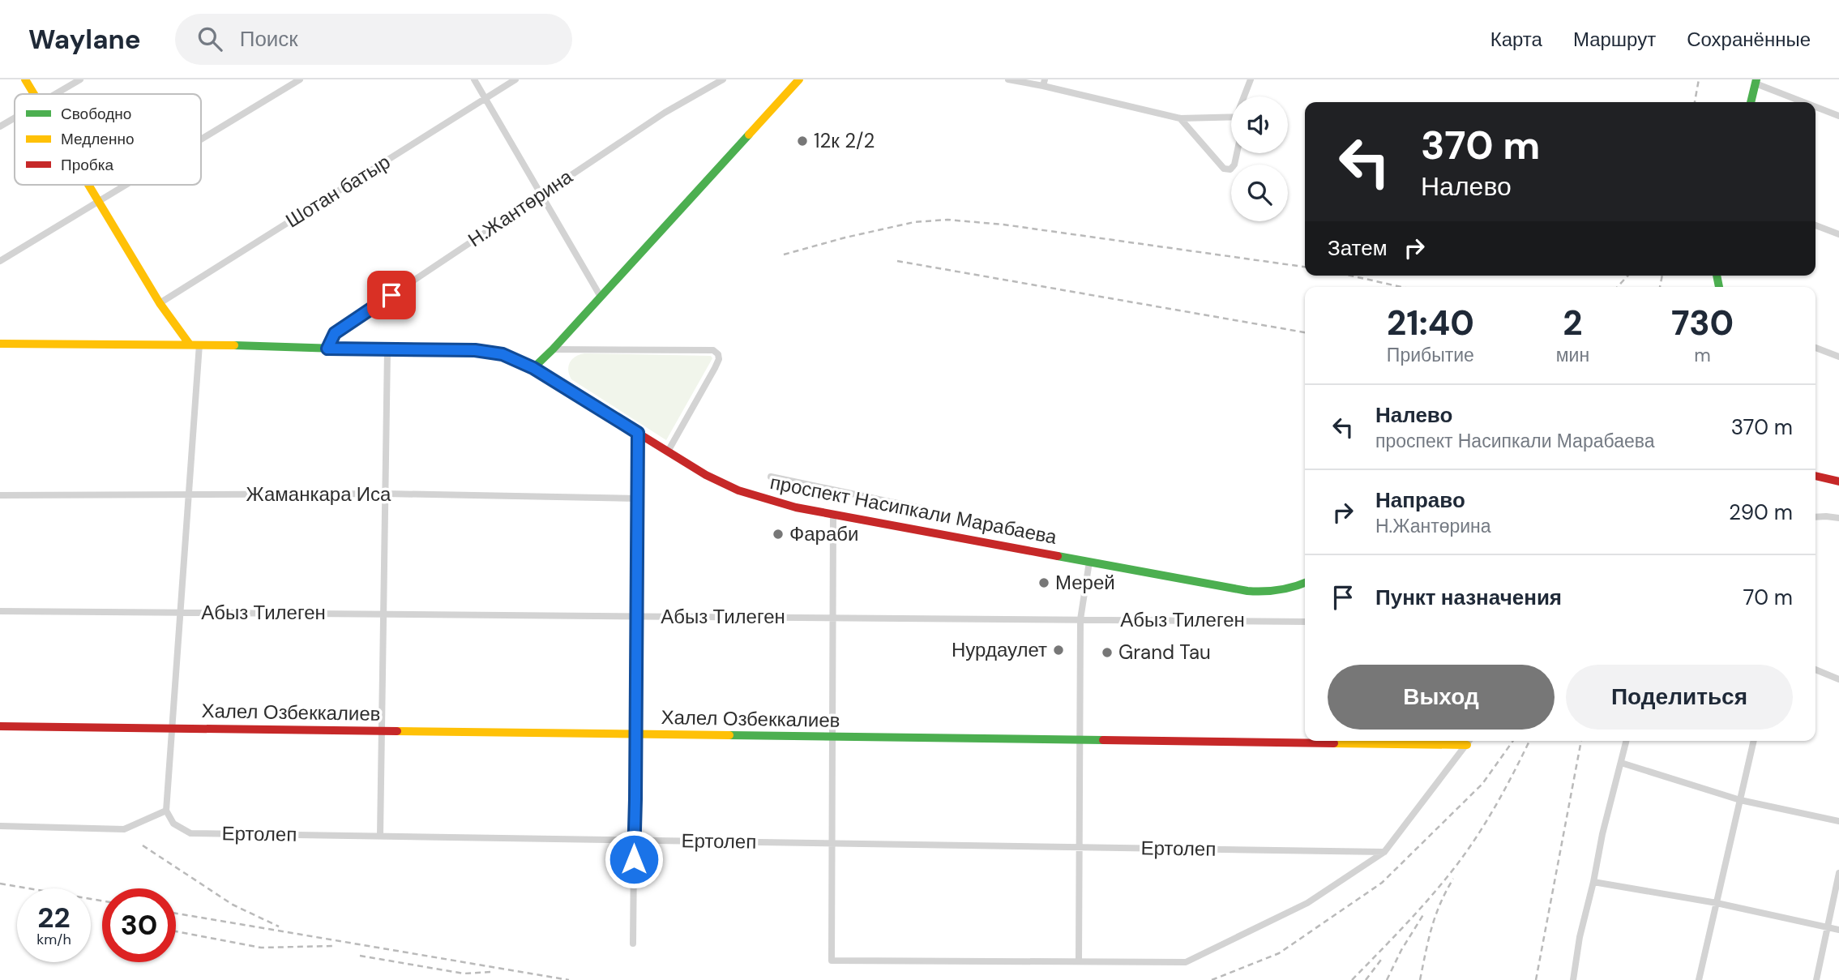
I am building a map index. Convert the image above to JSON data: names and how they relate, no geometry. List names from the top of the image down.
{
  "streets": {
    "street": [
      "Шотан батыр",
      "Н.Жантөрина",
      "Жаманкара Иса",
      "проспект Насипкали Марабаева",
      "Абыз Тилеген",
      "Халел Озбеккалиев",
      "Ертолеп"
    ]
  },
  "crossings": [
    ["Н.Жантөрина", "проспект Насипкали Марабаева"]
  ],
  "places": [
    "12к 2/2",
    "Фараби",
    "Мерей",
    "Нурдаулет",
    "Grand Tau"
  ],
  "legend": ["Свободно", "Медленно", "Пробка"],
  "page": {
    "header": "Waylane",
    "search": "Поиск",
    "nav": ["Карта", "Маршрут", "Сохранённые"],
    "turn": ["370 m", "Налево"],
    "then": "Затем",
    "eta": [
      "21:40",
      "Прибытие",
      "2",
      "мин",
      "730",
      "m"
    ],
    "list": [
      {
        "name": "Налево",
        "note": "проспект Насипкали Марабаева",
        "value": "370 m"
      },
      {
        "name": "Направо",
        "note": "Н.Жантөрина",
        "value": "290 m"
      },
      {
        "name": "Пункт назначения",
        "value": "70 m"
      }
    ],
    "buttons": ["Выход", "Поделиться"],
    "speed": "22 km/h",
    "limit": "30"
  }
}
